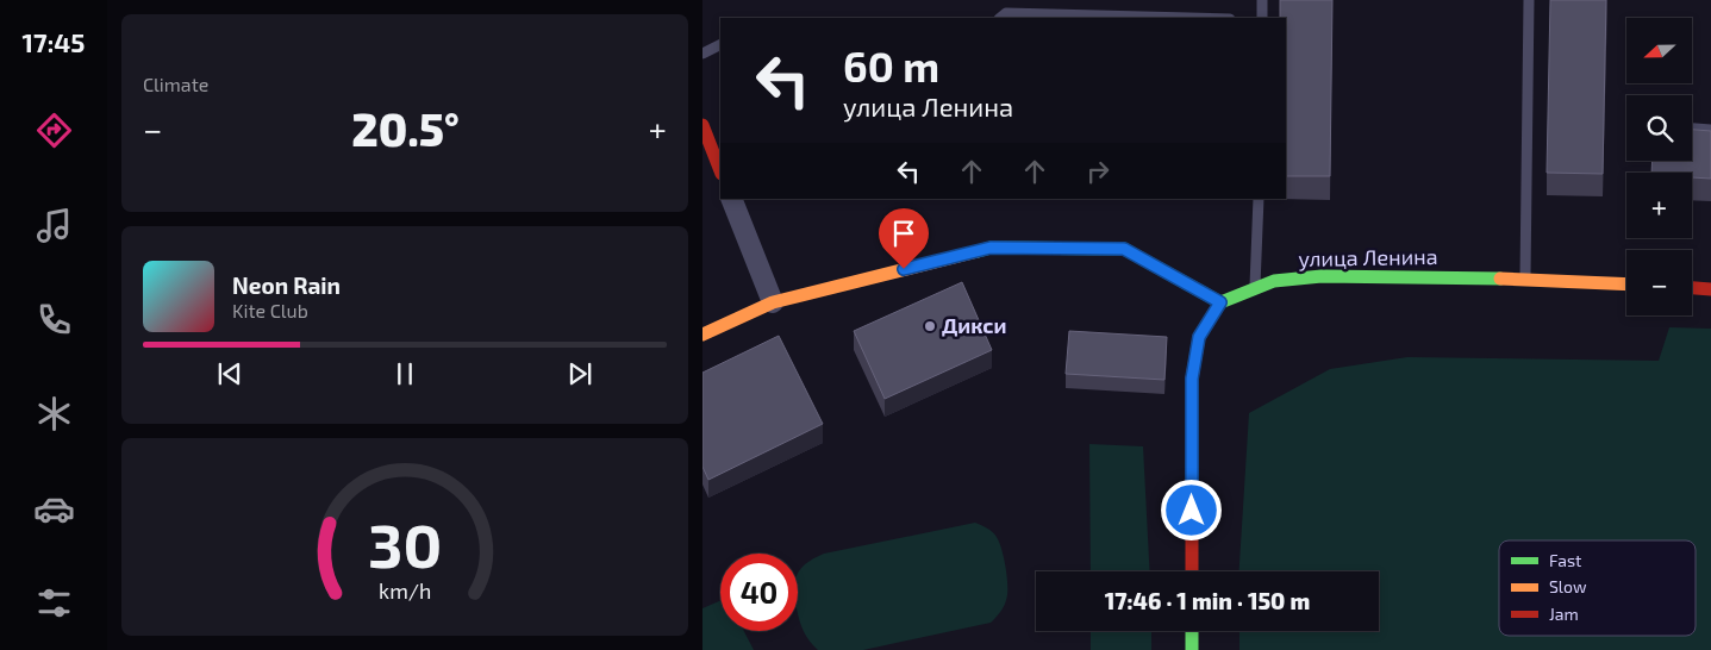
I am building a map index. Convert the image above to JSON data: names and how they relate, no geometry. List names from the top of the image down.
{
  "streets": {
    "street": ["улица Ленина"]
  },
  "places": ["Дикси"],
  "legend": ["Fast", "Slow", "Jam"],
  "north": "left",
  "page": {
    "tabs": "17:45",
    "tile": "Climate",
    "map_buttons": ["+", "−"],
    "turn": ["60 m", "улица Ленина"],
    "heat": ["−", "20.5°", "+"],
    "song": ["Neon Rain", "Kite Club"],
    "limit": "40",
    "trip": "17:46 · 1 min · 150 m",
    "gauge": ["30", "km/h"]
  }
}
